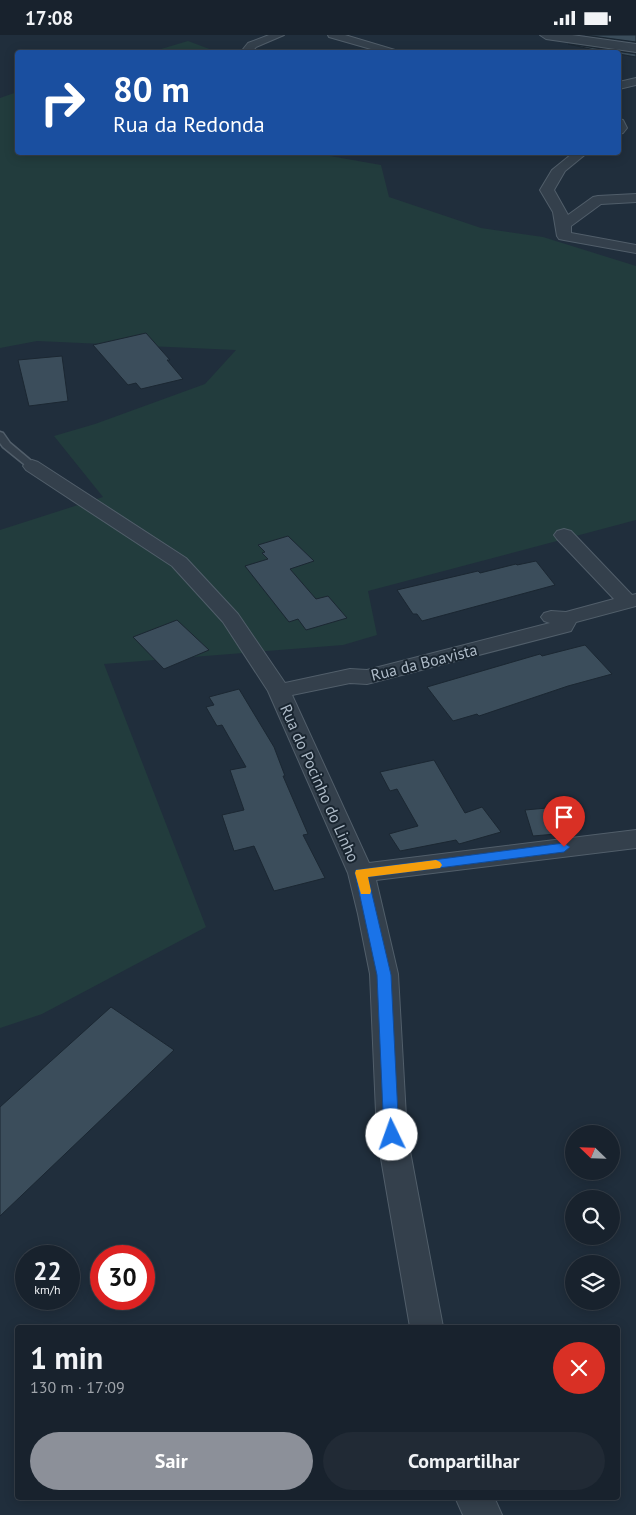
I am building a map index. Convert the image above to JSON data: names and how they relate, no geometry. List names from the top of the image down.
{
  "streets": {
    "street": ["Rua da Boavista", "Rua do Pocinho do Linho"]
  },
  "north": "top left",
  "page": {
    "status": "17:08",
    "turn": ["80 m", "Rua da Redonda"],
    "speed": "22 km/h",
    "limit": "30",
    "heading": ["1 min", "130 m · 17:09"],
    "buttons": ["Sair", "Compartilhar"]
  }
}
